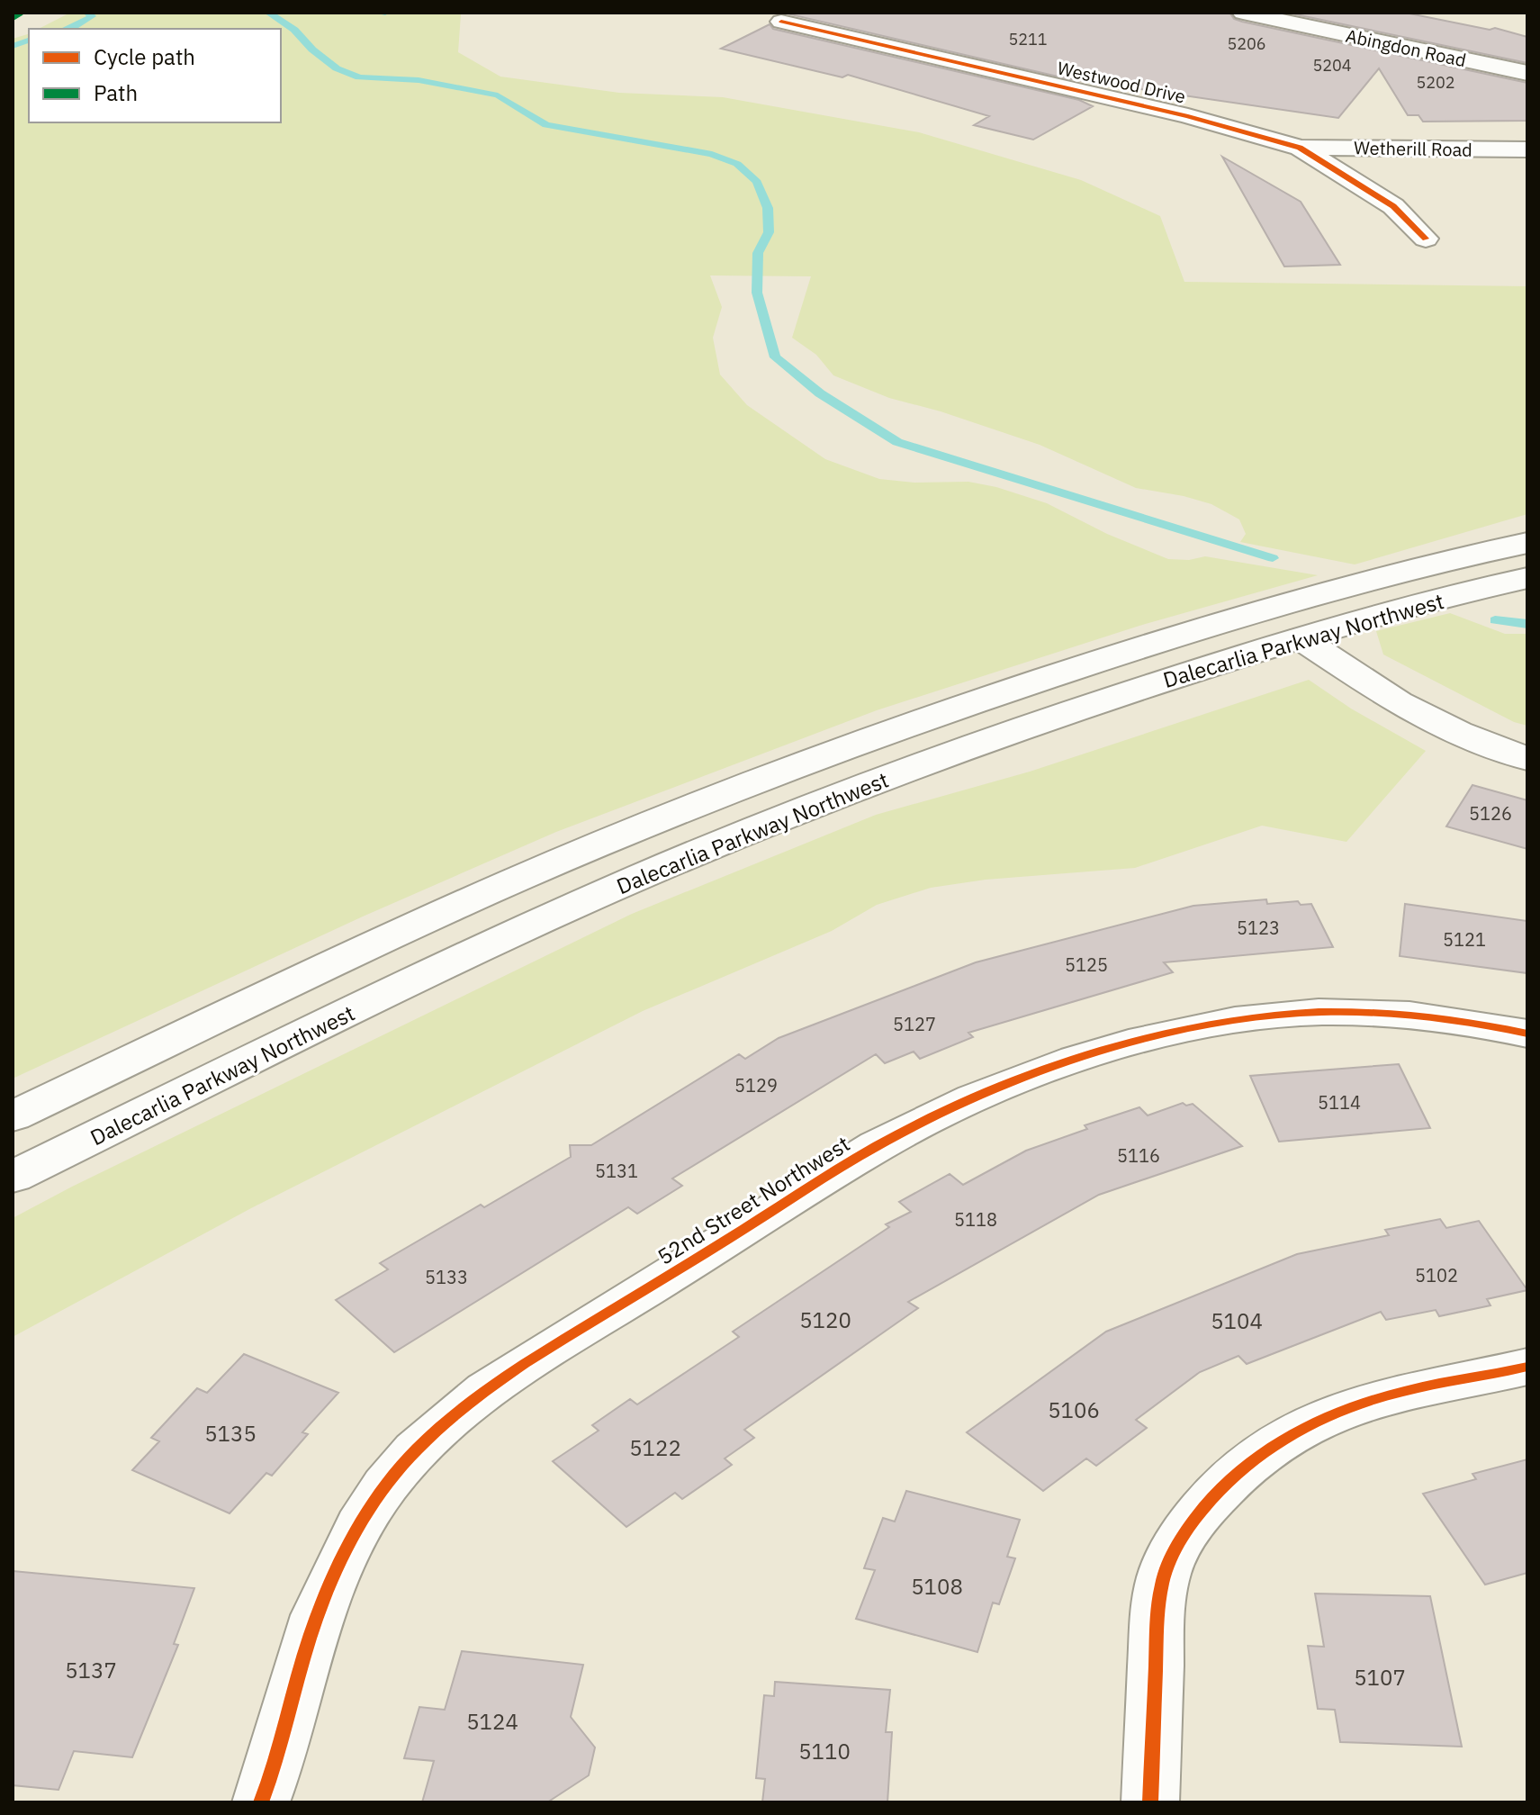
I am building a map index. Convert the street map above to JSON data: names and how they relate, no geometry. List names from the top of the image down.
{
  "streets": {
    "street": [
      "Abingdon Road",
      "Westwood Drive",
      "Wetherill Road",
      "Dalecarlia Parkway Northwest",
      "52nd Street Northwest"
    ]
  },
  "crossings": [
    ["Westwood Drive", "Wetherill Road"]
  ],
  "house_numbers": [
    "5211",
    "5206",
    "5204",
    "5202",
    "5126",
    "5123",
    "5121",
    "5125",
    "5127",
    "5129",
    "5114",
    "5116",
    "5131",
    "5118",
    "5102",
    "5133",
    "5120",
    "5104",
    "5106",
    "5135",
    "5122",
    "5108",
    "5137",
    "5107",
    "5124",
    "5110"
  ],
  "legend": ["Cycle path", "Path"]
}
